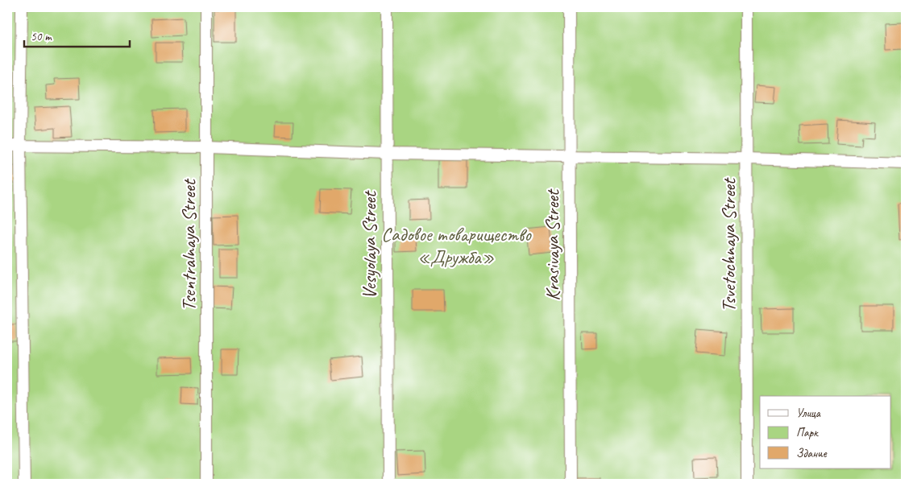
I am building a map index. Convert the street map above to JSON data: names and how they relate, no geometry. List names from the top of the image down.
{
  "streets": {
    "street": [
      "Tsentralnaya Street",
      "Vesyolaya Street",
      "Krasivaya Street",
      "Tsvetochnaya Street"
    ]
  },
  "parks": ["Садовое товарищество «Дружба»"],
  "legend": ["Улица", "Парк", "Здание"],
  "scale_bar": "50 m"
}
